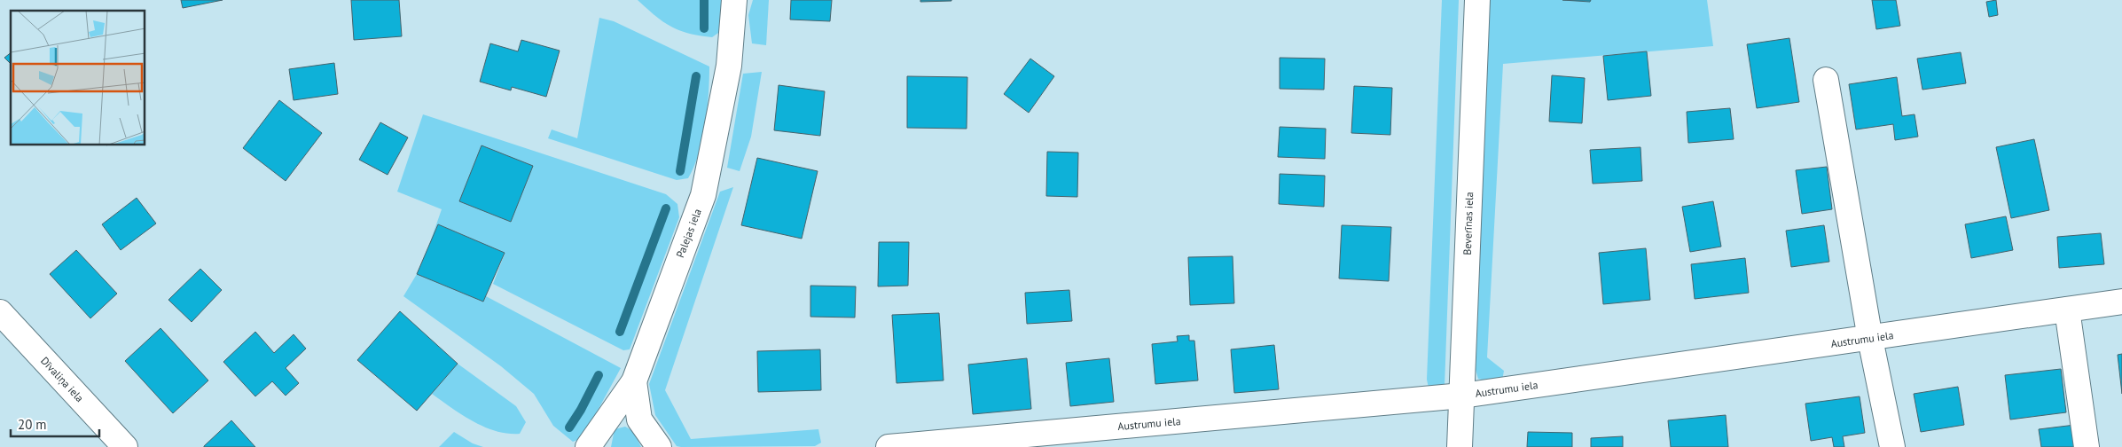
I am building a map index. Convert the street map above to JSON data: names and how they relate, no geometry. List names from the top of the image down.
{
  "streets": {
    "street": [
      "Beverīnas iela",
      "Palejas iela",
      "Austrumu iela",
      "Dīvaliņa iela"
    ]
  },
  "crossings": [
    ["Beverīnas iela", "Austrumu iela"]
  ],
  "scale_bar": "20 m"
}
